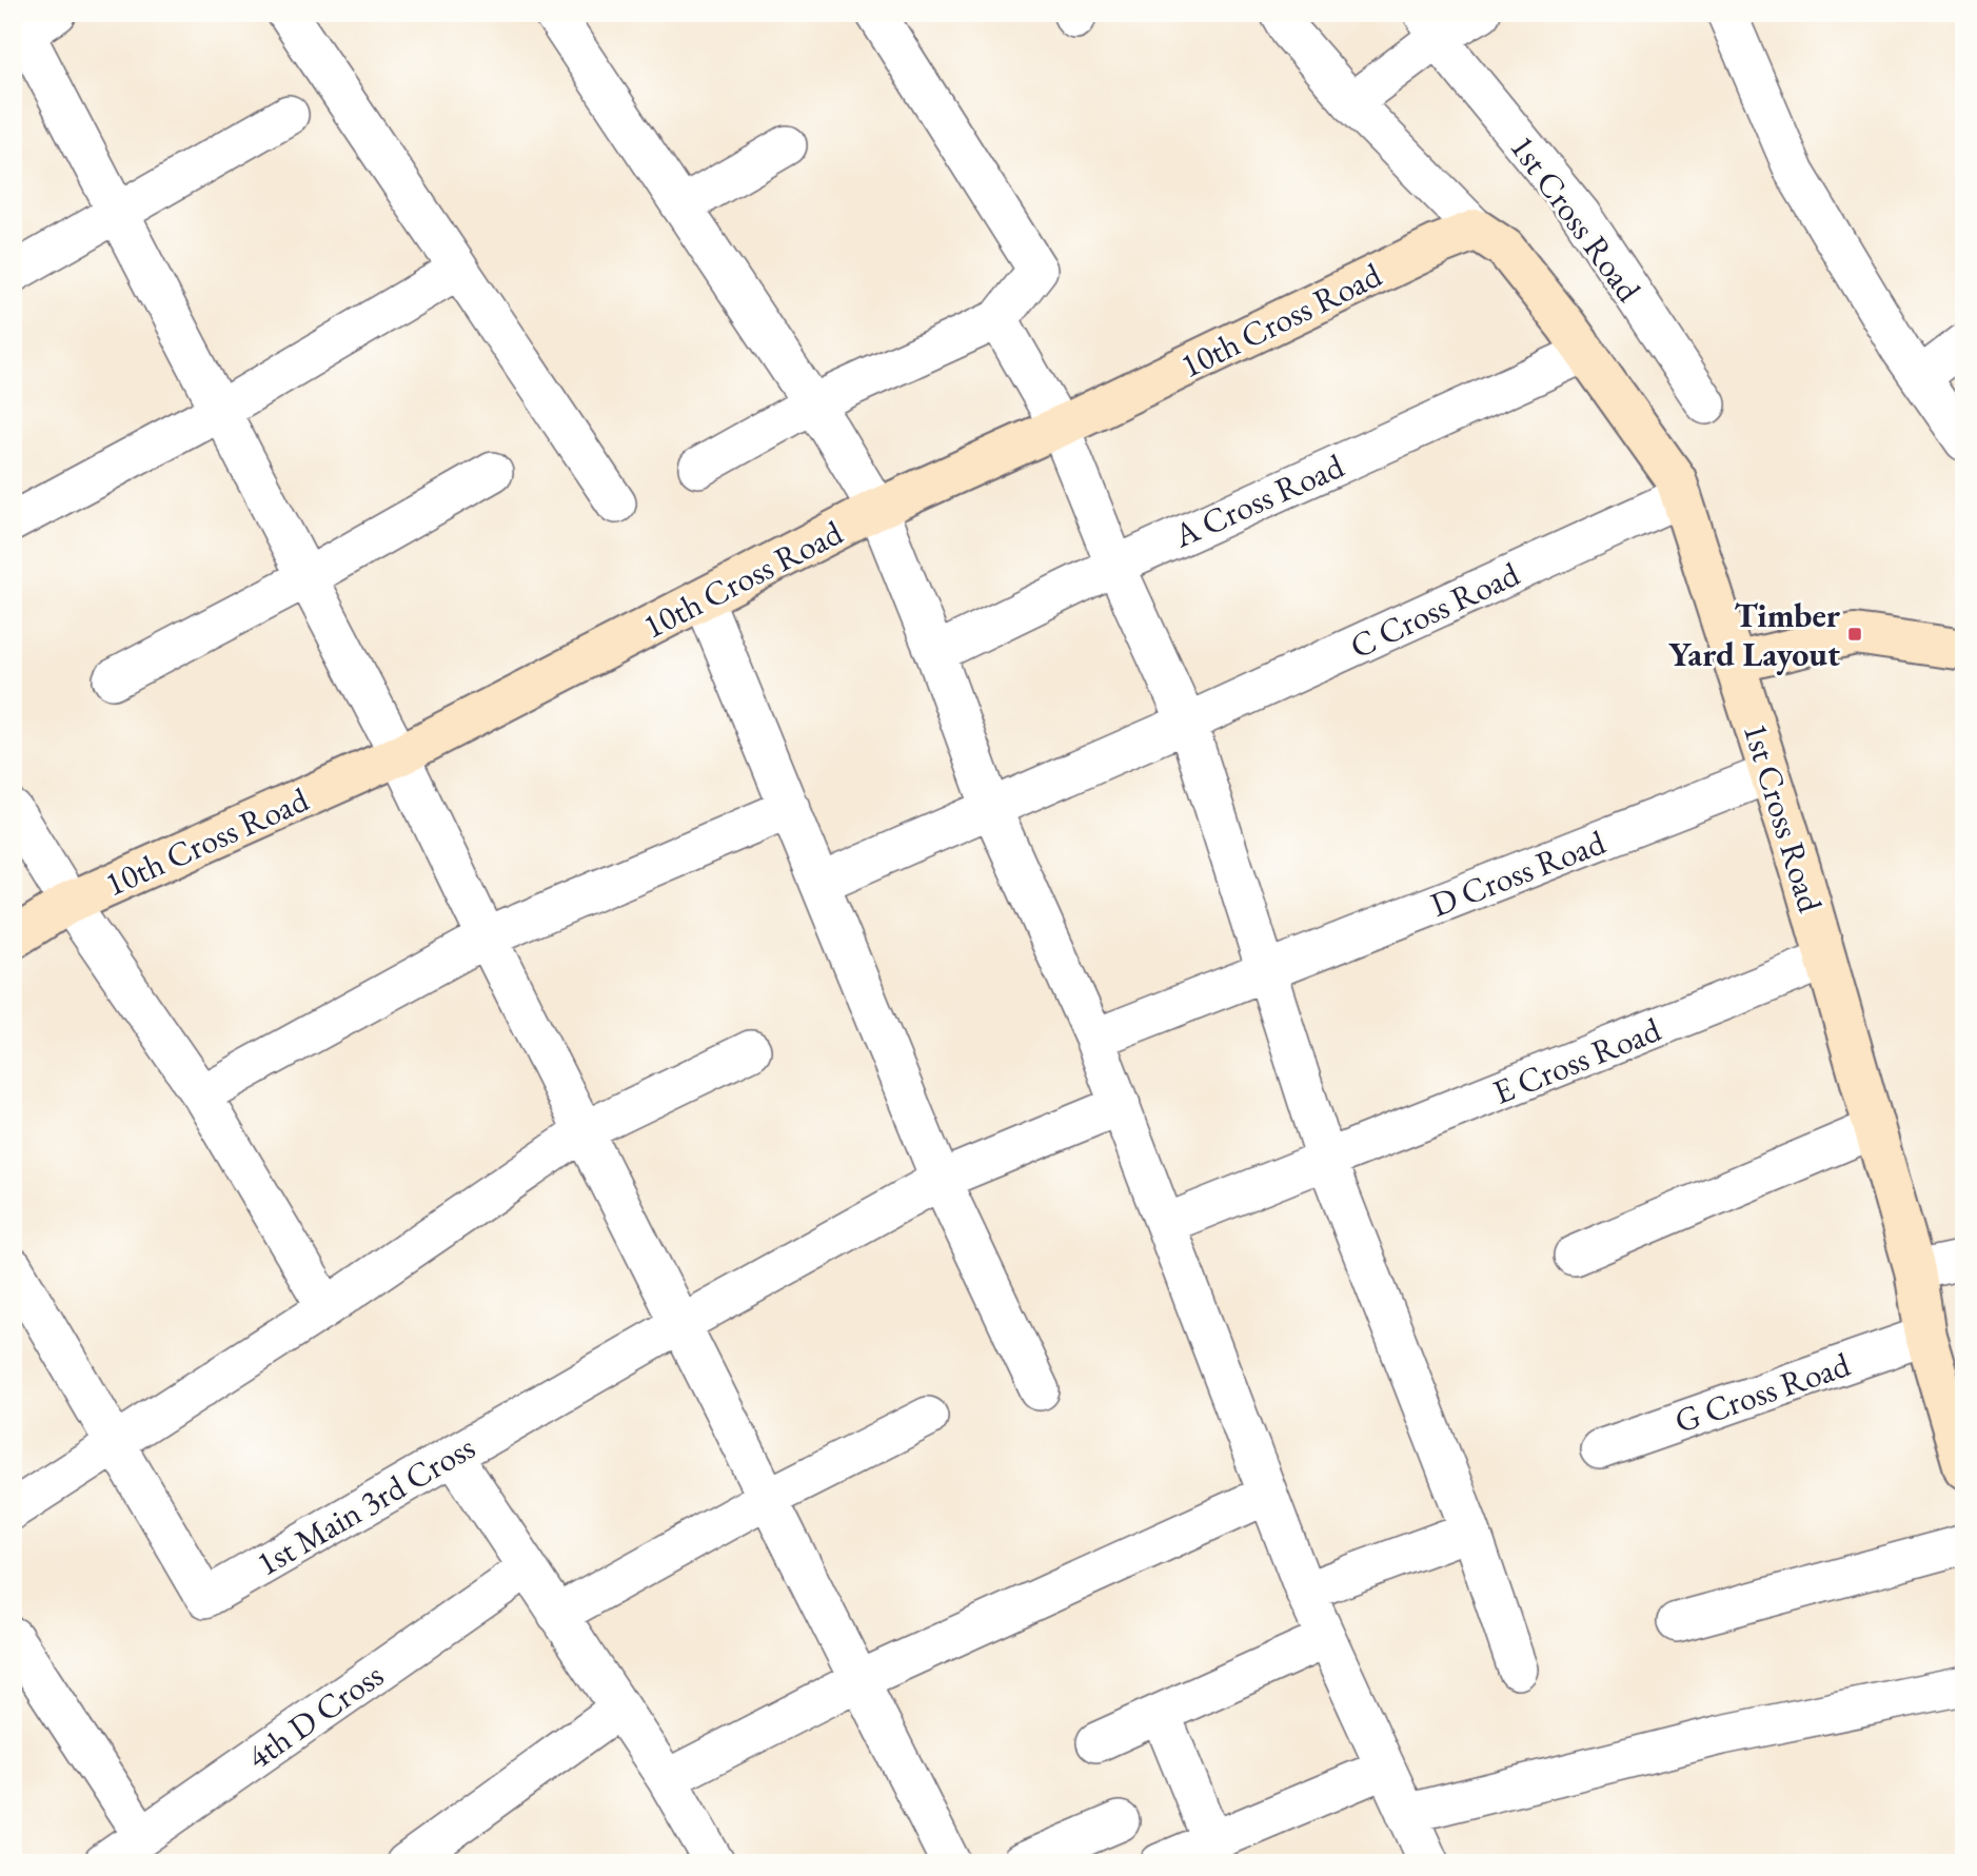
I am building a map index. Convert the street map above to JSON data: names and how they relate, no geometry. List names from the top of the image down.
{
  "streets": {
    "street": [
      "1st Cross Road",
      "10th Cross Road",
      "A Cross Road",
      "C Cross Road",
      "D Cross Road",
      "E Cross Road",
      "G Cross Road",
      "1st Main 3rd Cross",
      "4th D Cross"
    ]
  },
  "crossings": [
    ["1st Cross Road", "10th Cross Road"],
    ["1st Cross Road", "A Cross Road"],
    ["1st Cross Road", "C Cross Road"],
    ["1st Cross Road", "D Cross Road"],
    ["1st Cross Road", "E Cross Road"],
    ["1st Cross Road", "G Cross Road"]
  ],
  "places": {
    "transit": ["Timber Yard Layout"]
  }
}
